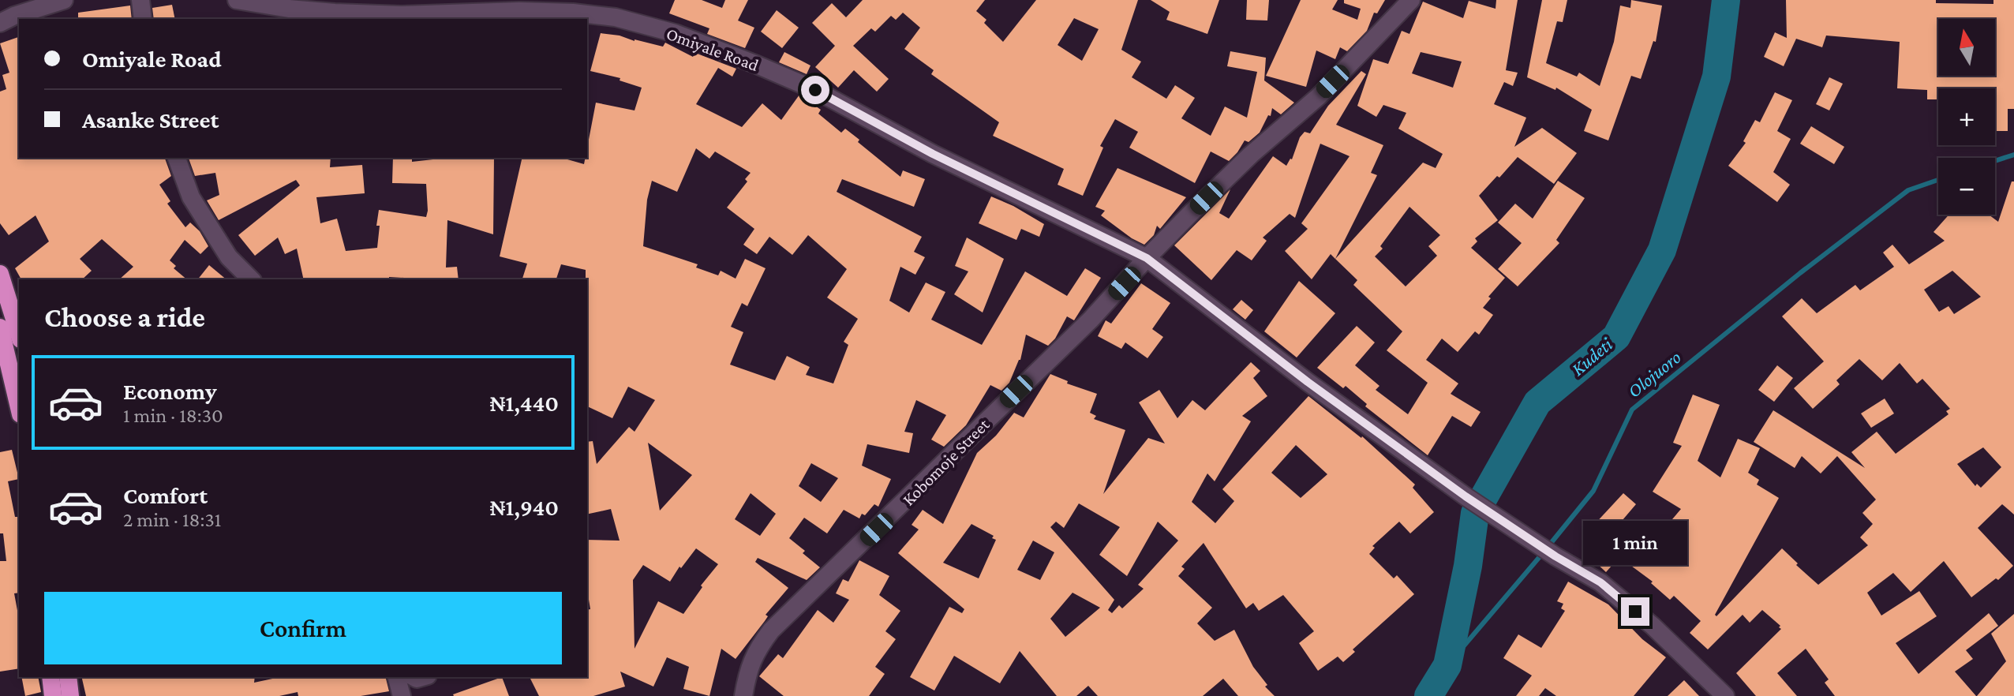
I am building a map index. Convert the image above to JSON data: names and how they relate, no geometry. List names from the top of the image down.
{
  "streets": {
    "street": ["Omiyale Road", "Kobomoje Street"]
  },
  "crossings": [
    ["Omiyale Road", "Kobomoje Street"]
  ],
  "water": ["Kudeti", "Olojuoro"],
  "north": "top",
  "page": {
    "map_buttons": ["+", "−"],
    "banner": ["Omiyale Road", "Asanke Street"],
    "heading": "Choose a ride",
    "list": [
      {
        "name": "Economy",
        "note": "1 min · 18:30",
        "value": "₦1,440"
      },
      {
        "name": "Comfort",
        "note": "2 min · 18:31",
        "value": "₦1,940"
      }
    ],
    "bubble": "1 min",
    "buttons": "Confirm"
  }
}
